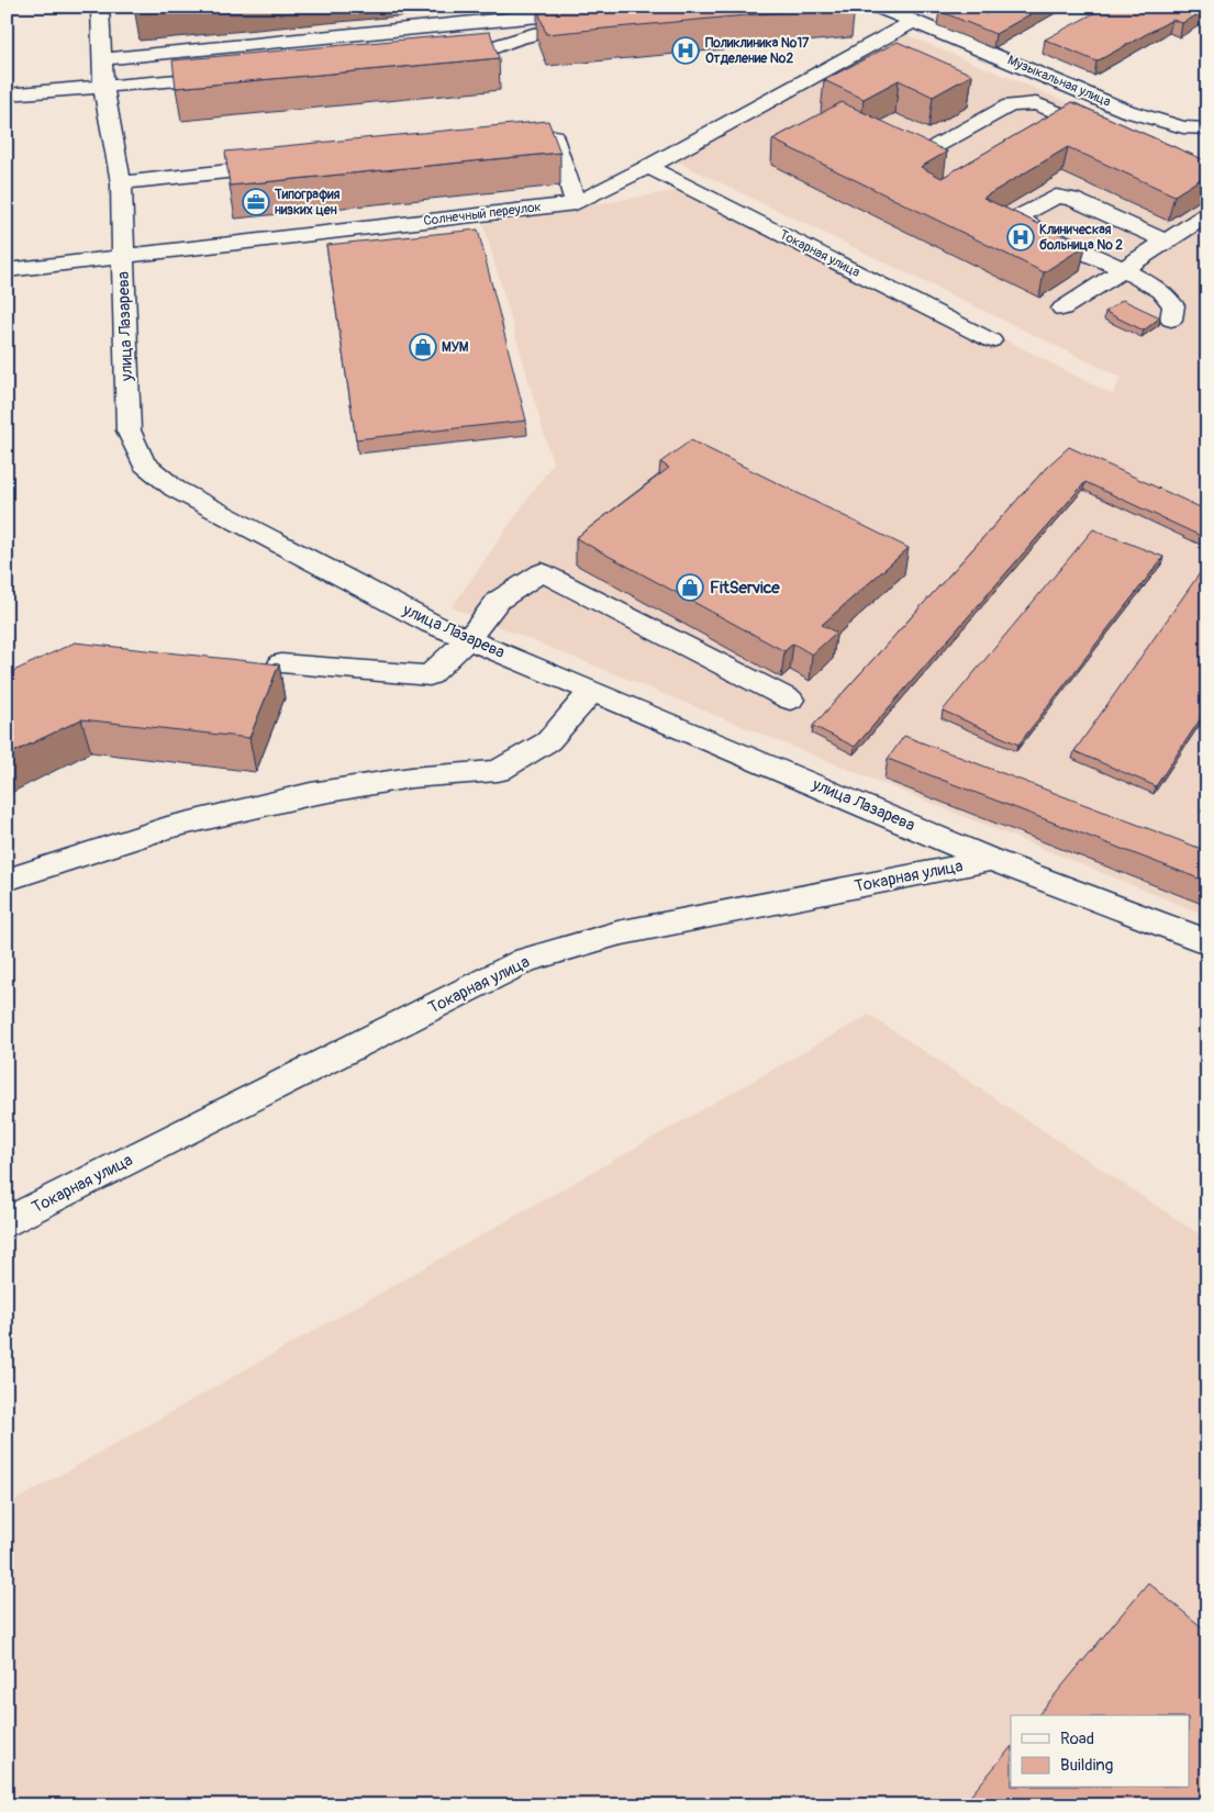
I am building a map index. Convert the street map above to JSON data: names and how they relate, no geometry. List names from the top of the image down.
{
  "streets": {
    "street": [
      "Музыкальная улица",
      "Солнечный переулок",
      "Токарная улица",
      "улица Лазарева"
    ]
  },
  "crossings": [
    ["Музыкальная улица", "Солнечный переулок"],
    ["Солнечный переулок", "Токарная улица"],
    ["Солнечный переулок", "улица Лазарева"],
    ["Токарная улица", "улица Лазарева"]
  ],
  "places": {
    "hospital": ["Поликлиника №17 Отделение №2", "Клиническая больница № 2"],
    "office": ["Типография низких цен"],
    "shop": ["МУМ", "FitService"]
  },
  "legend": ["Road", "Building"]
}
